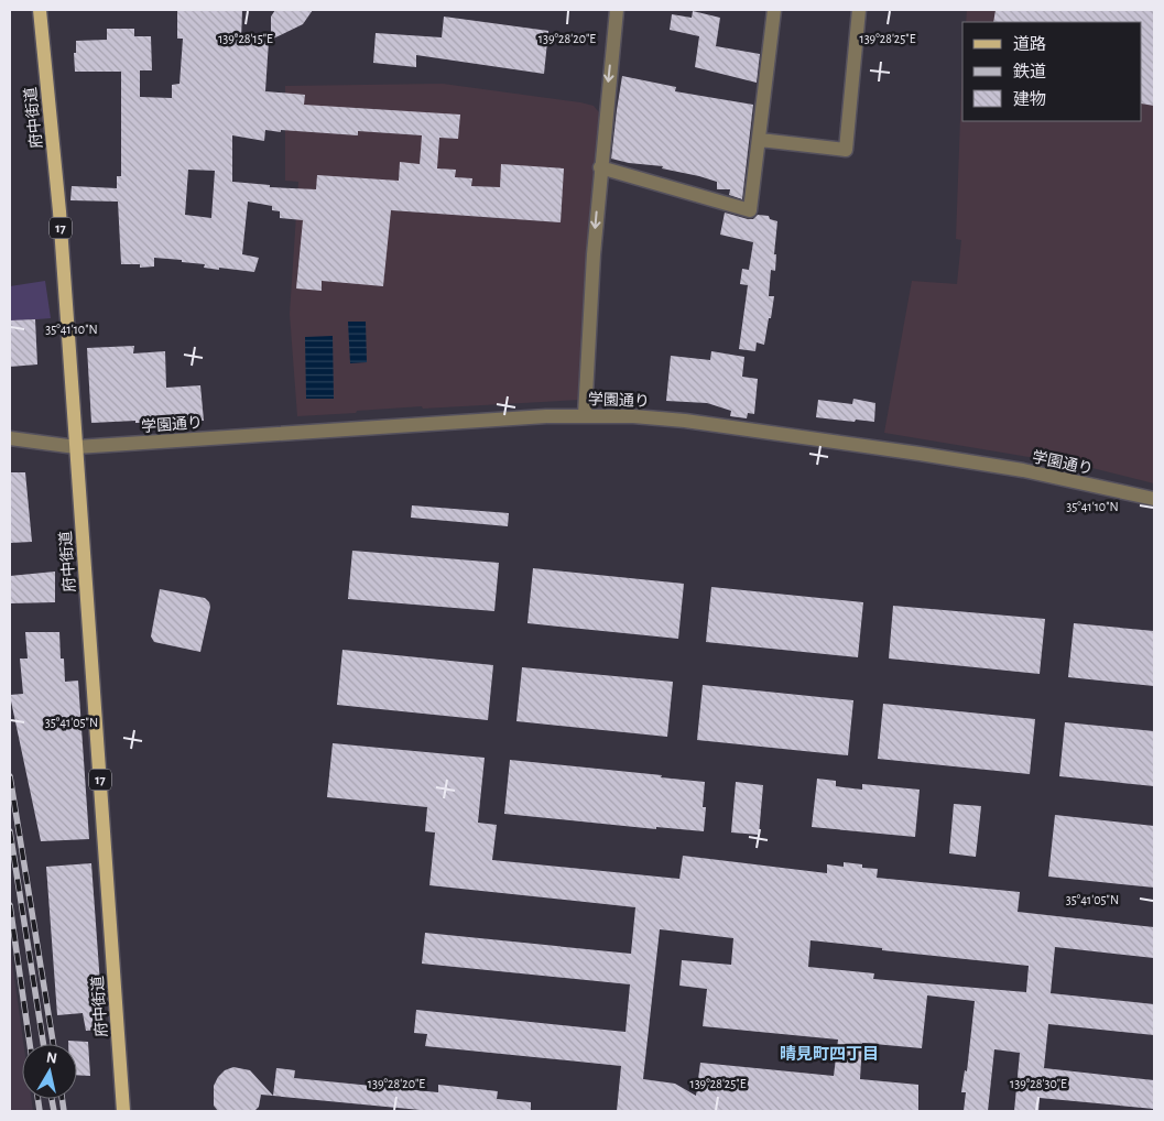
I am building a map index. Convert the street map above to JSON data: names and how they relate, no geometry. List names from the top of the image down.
{
  "streets": {
    "main road": ["府中街道", "17"],
    "street": ["学園通り"]
  },
  "crossings": [
    ["府中街道", "学園通り"]
  ],
  "districts": ["晴見町四丁目"],
  "legend": ["道路", "鉄道", "建物"],
  "north": "top",
  "coordinates": [
    "139°28'15\"E",
    "139°28'20\"E",
    "139°28'25\"E",
    "35°41'10\"N",
    "35°41'05\"N",
    "139°28'30\"E"
  ]
}
